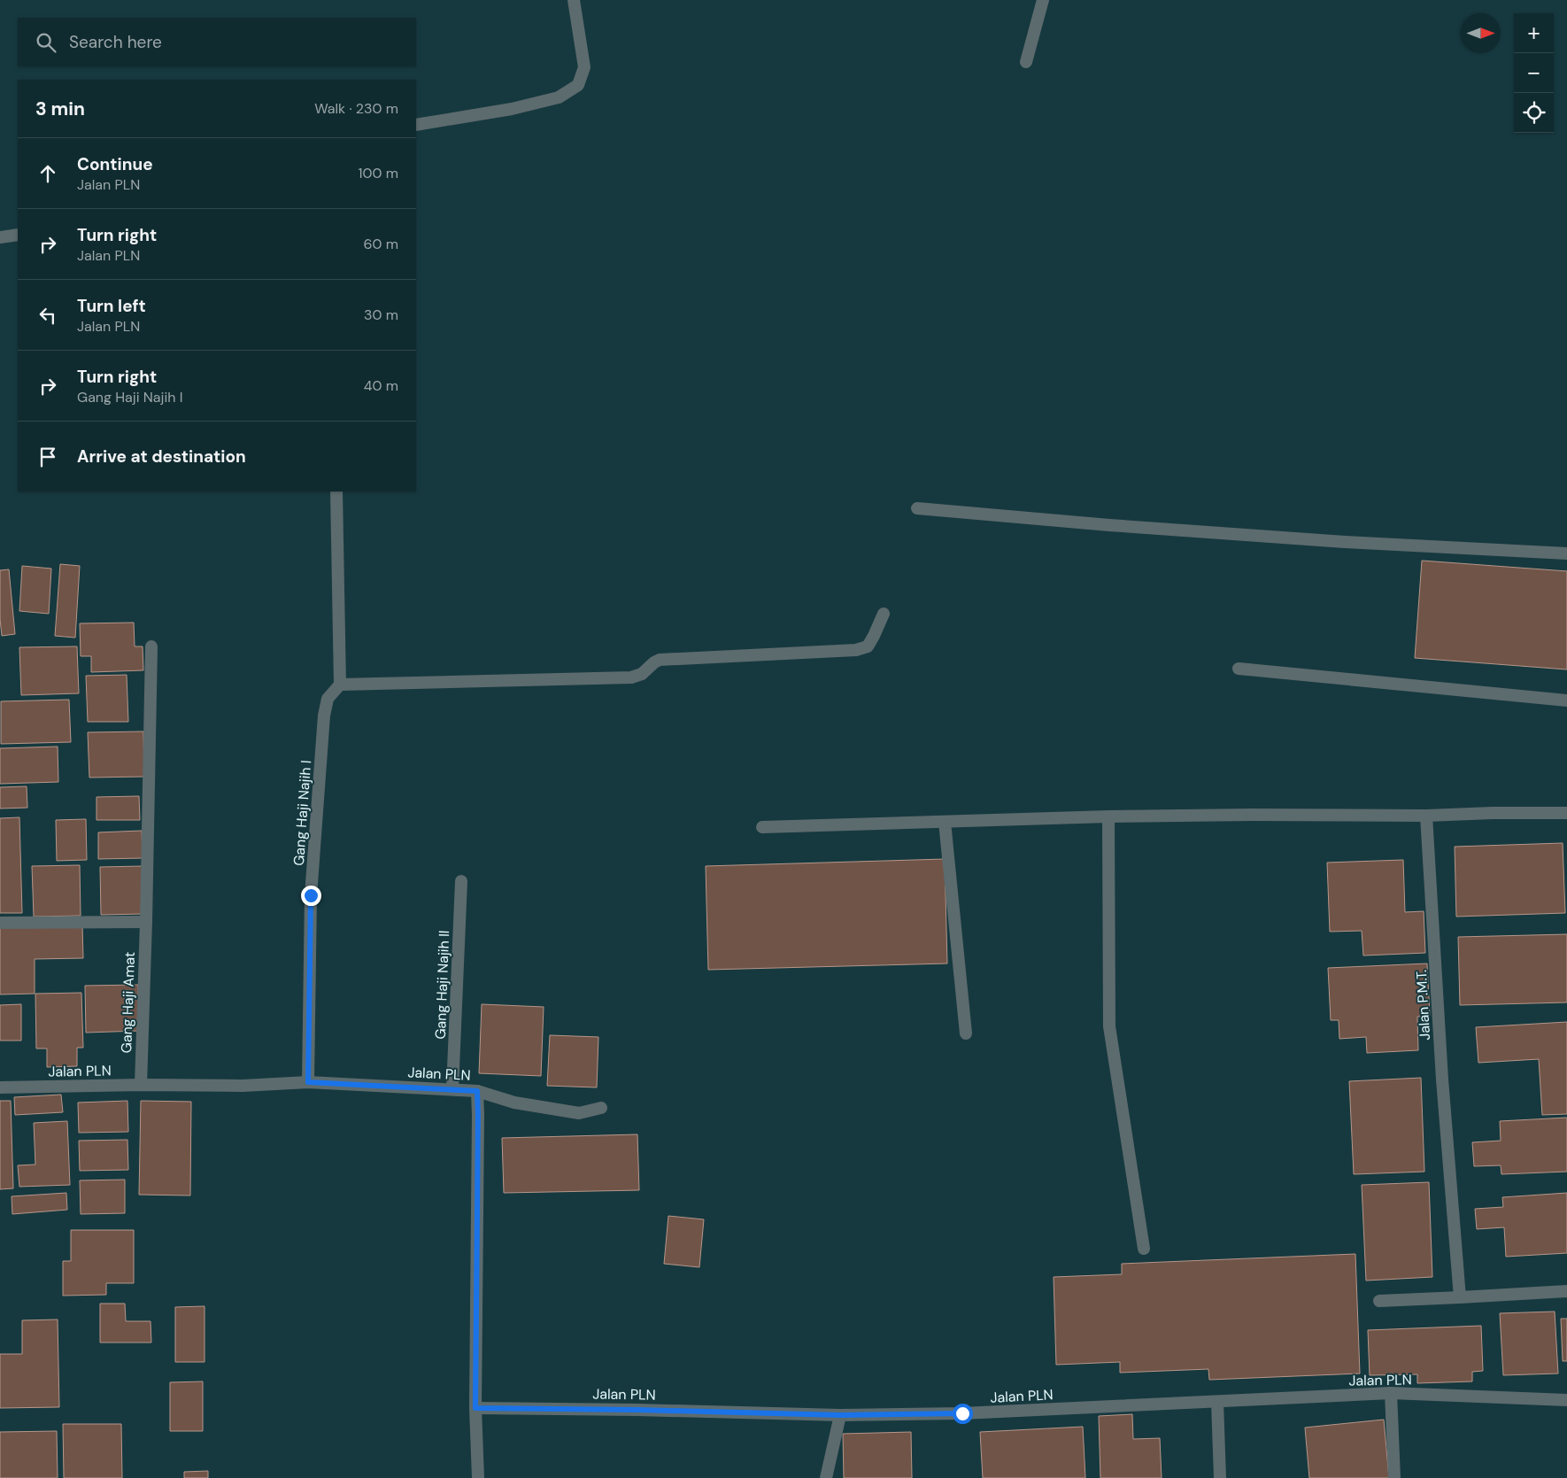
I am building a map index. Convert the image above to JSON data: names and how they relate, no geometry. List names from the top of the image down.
{
  "streets": {
    "street": [
      "Gang Haji Najih I",
      "Gang Haji Najih II",
      "Gang Haji Amat",
      "Jalan P.M.T.",
      "Jalan PLN"
    ]
  },
  "crossings": [
    ["Gang Haji Najih I", "Jalan PLN"],
    ["Gang Haji Najih II", "Jalan PLN"],
    ["Gang Haji Amat", "Jalan PLN"]
  ],
  "north": "right",
  "page": {
    "map_buttons": ["+", "−"],
    "search": "Search here",
    "heading": ["3 min", "Walk · 230 m"],
    "list": [
      ["Continue", "Jalan PLN", "100 m"],
      ["Turn right", "Jalan PLN", "60 m"],
      ["Turn left", "Jalan PLN", "30 m"],
      ["Turn right", "Gang Haji Najih I", "40 m"],
      "Arrive at destination"
    ]
  }
}
